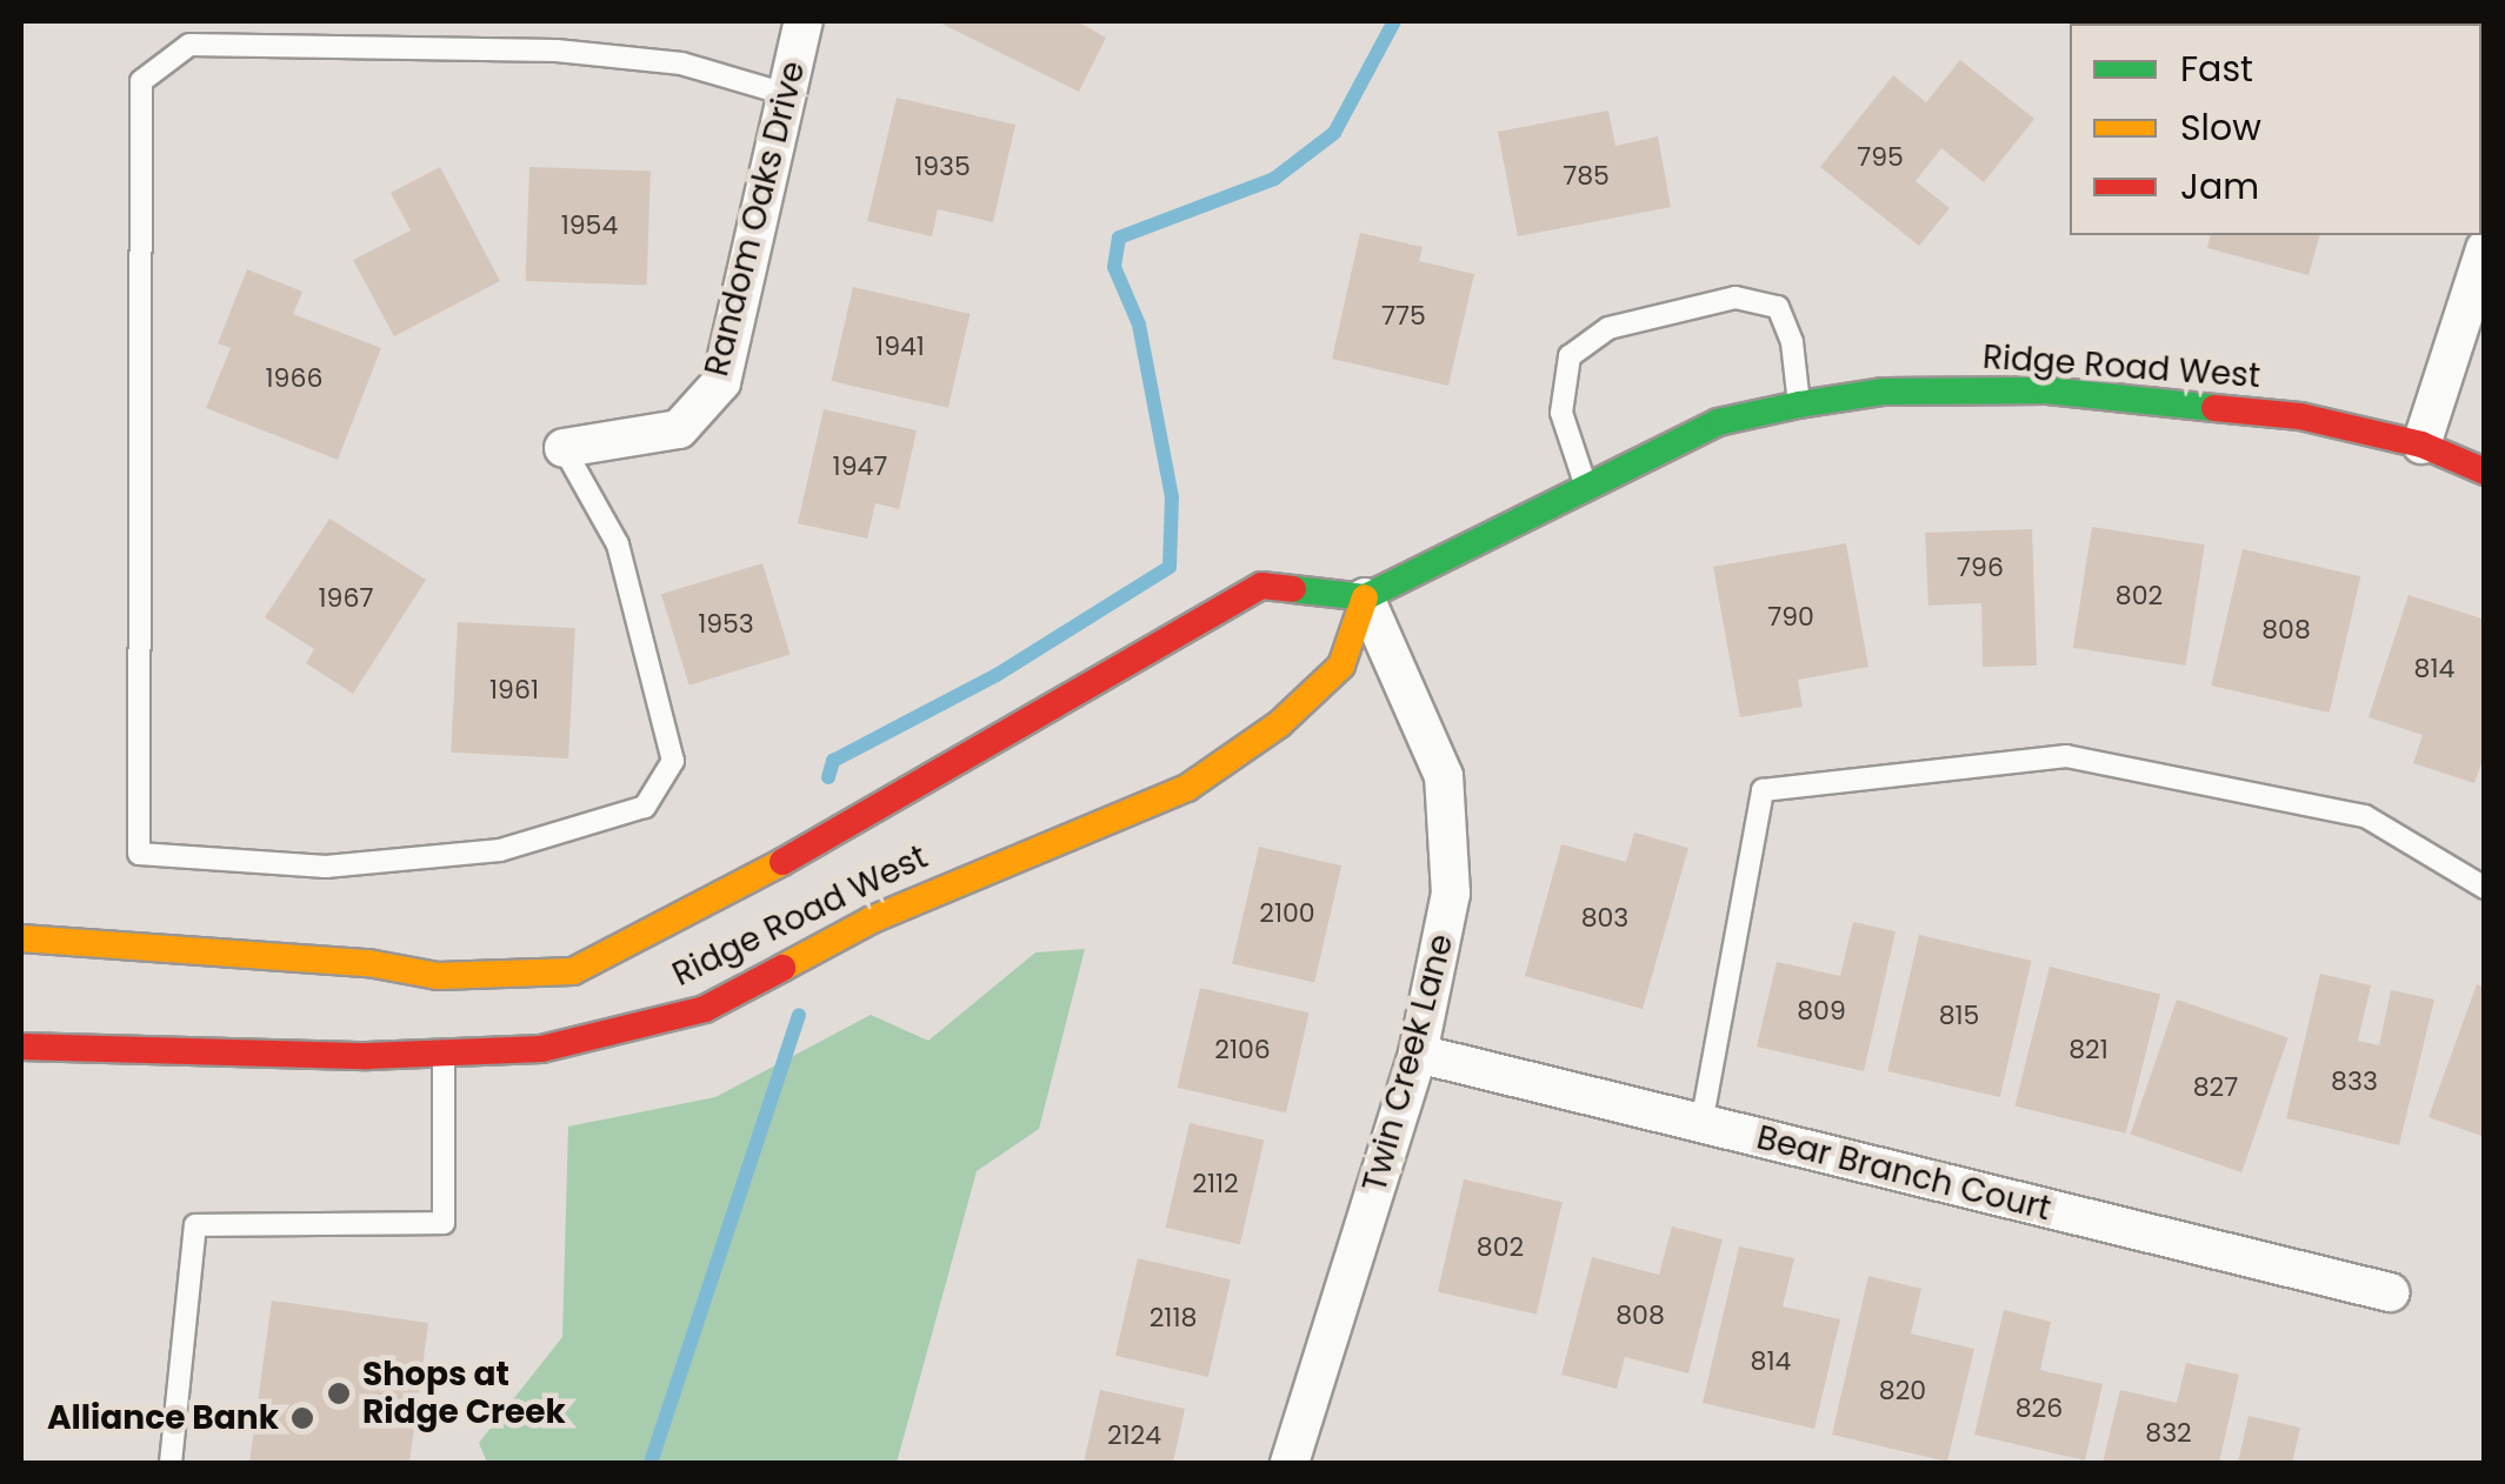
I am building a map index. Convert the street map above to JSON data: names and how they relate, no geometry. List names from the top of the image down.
{
  "streets": {
    "street": [
      "Random Oaks Drive",
      "Ridge Road West",
      "Twin Creek Lane",
      "Bear Branch Court"
    ]
  },
  "crossings": [
    ["Ridge Road West", "Twin Creek Lane"],
    ["Twin Creek Lane", "Bear Branch Court"]
  ],
  "places": ["Shops at Ridge Creek", "Alliance Bank"],
  "house_numbers": [
    "795",
    "1935",
    "785",
    "1954",
    "775",
    "1941",
    "1966",
    "1947",
    "796",
    "802",
    "1967",
    "790",
    "1953",
    "808",
    "814",
    "1961",
    "2100",
    "803",
    "809",
    "815",
    "2106",
    "821",
    "833",
    "827",
    "2112",
    "802",
    "808",
    "2118",
    "814",
    "820",
    "826",
    "832",
    "2124"
  ],
  "legend": ["Fast", "Slow", "Jam"]
}
